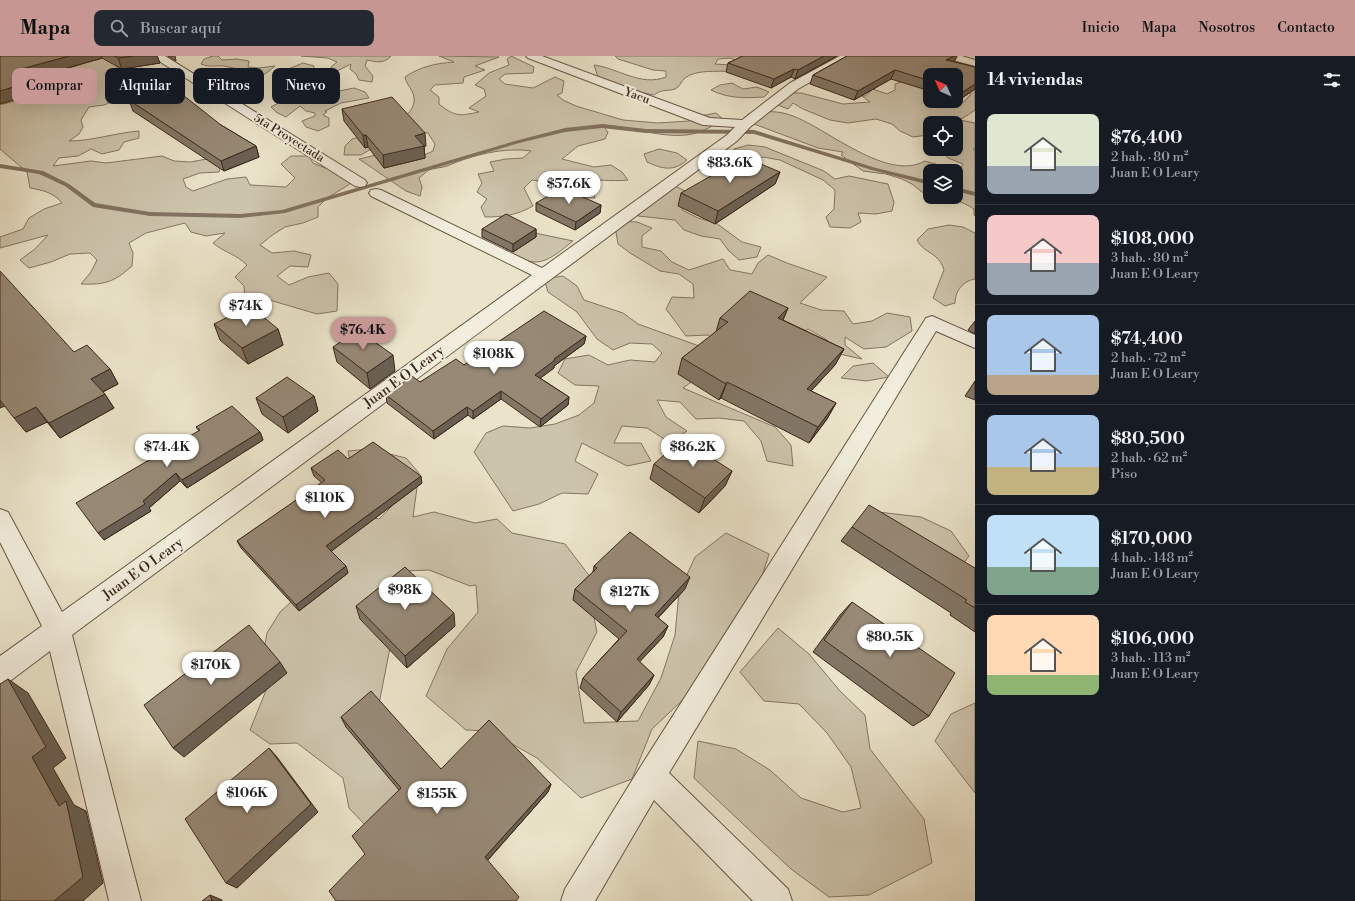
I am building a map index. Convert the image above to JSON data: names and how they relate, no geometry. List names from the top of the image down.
{
  "streets": {
    "street": ["Yacu", "5ta Proyectada", "Juan E O Leary"]
  },
  "crossings": [
    ["Yacu", "Juan E O Leary"]
  ],
  "north": "top left",
  "page": {
    "header": "Mapa",
    "search": "Buscar aquí",
    "nav": [
      "Inicio",
      "Mapa",
      "Nosotros",
      "Contacto"
    ],
    "heading": "14 viviendas",
    "chip": [
      "Comprar",
      "Alquilar",
      "Filtros",
      "Nuevo"
    ],
    "list": [
      {
        "name": "$76,400",
        "note": "2 hab. · 80 m² · Juan E O Leary"
      },
      {
        "name": "$108,000",
        "note": "3 hab. · 80 m² · Juan E O Leary"
      },
      {
        "name": "$74,400",
        "note": "2 hab. · 72 m² · Juan E O Leary"
      },
      {
        "name": "$80,500",
        "note": "2 hab. · 62 m² · Piso"
      },
      {
        "name": "$170,000",
        "note": "4 hab. · 148 m² · Juan E O Leary"
      },
      {
        "name": "$106,000",
        "note": "3 hab. · 113 m² · Juan E O Leary"
      }
    ],
    "price": [
      "$83.6K",
      "$57.6K",
      "$74K",
      "$76.4K",
      "$108K",
      "$74.4K",
      "$86.2K",
      "$110K",
      "$98K",
      "$127K",
      "$80.5K",
      "$170K",
      "$106K",
      "$155K"
    ]
  }
}
